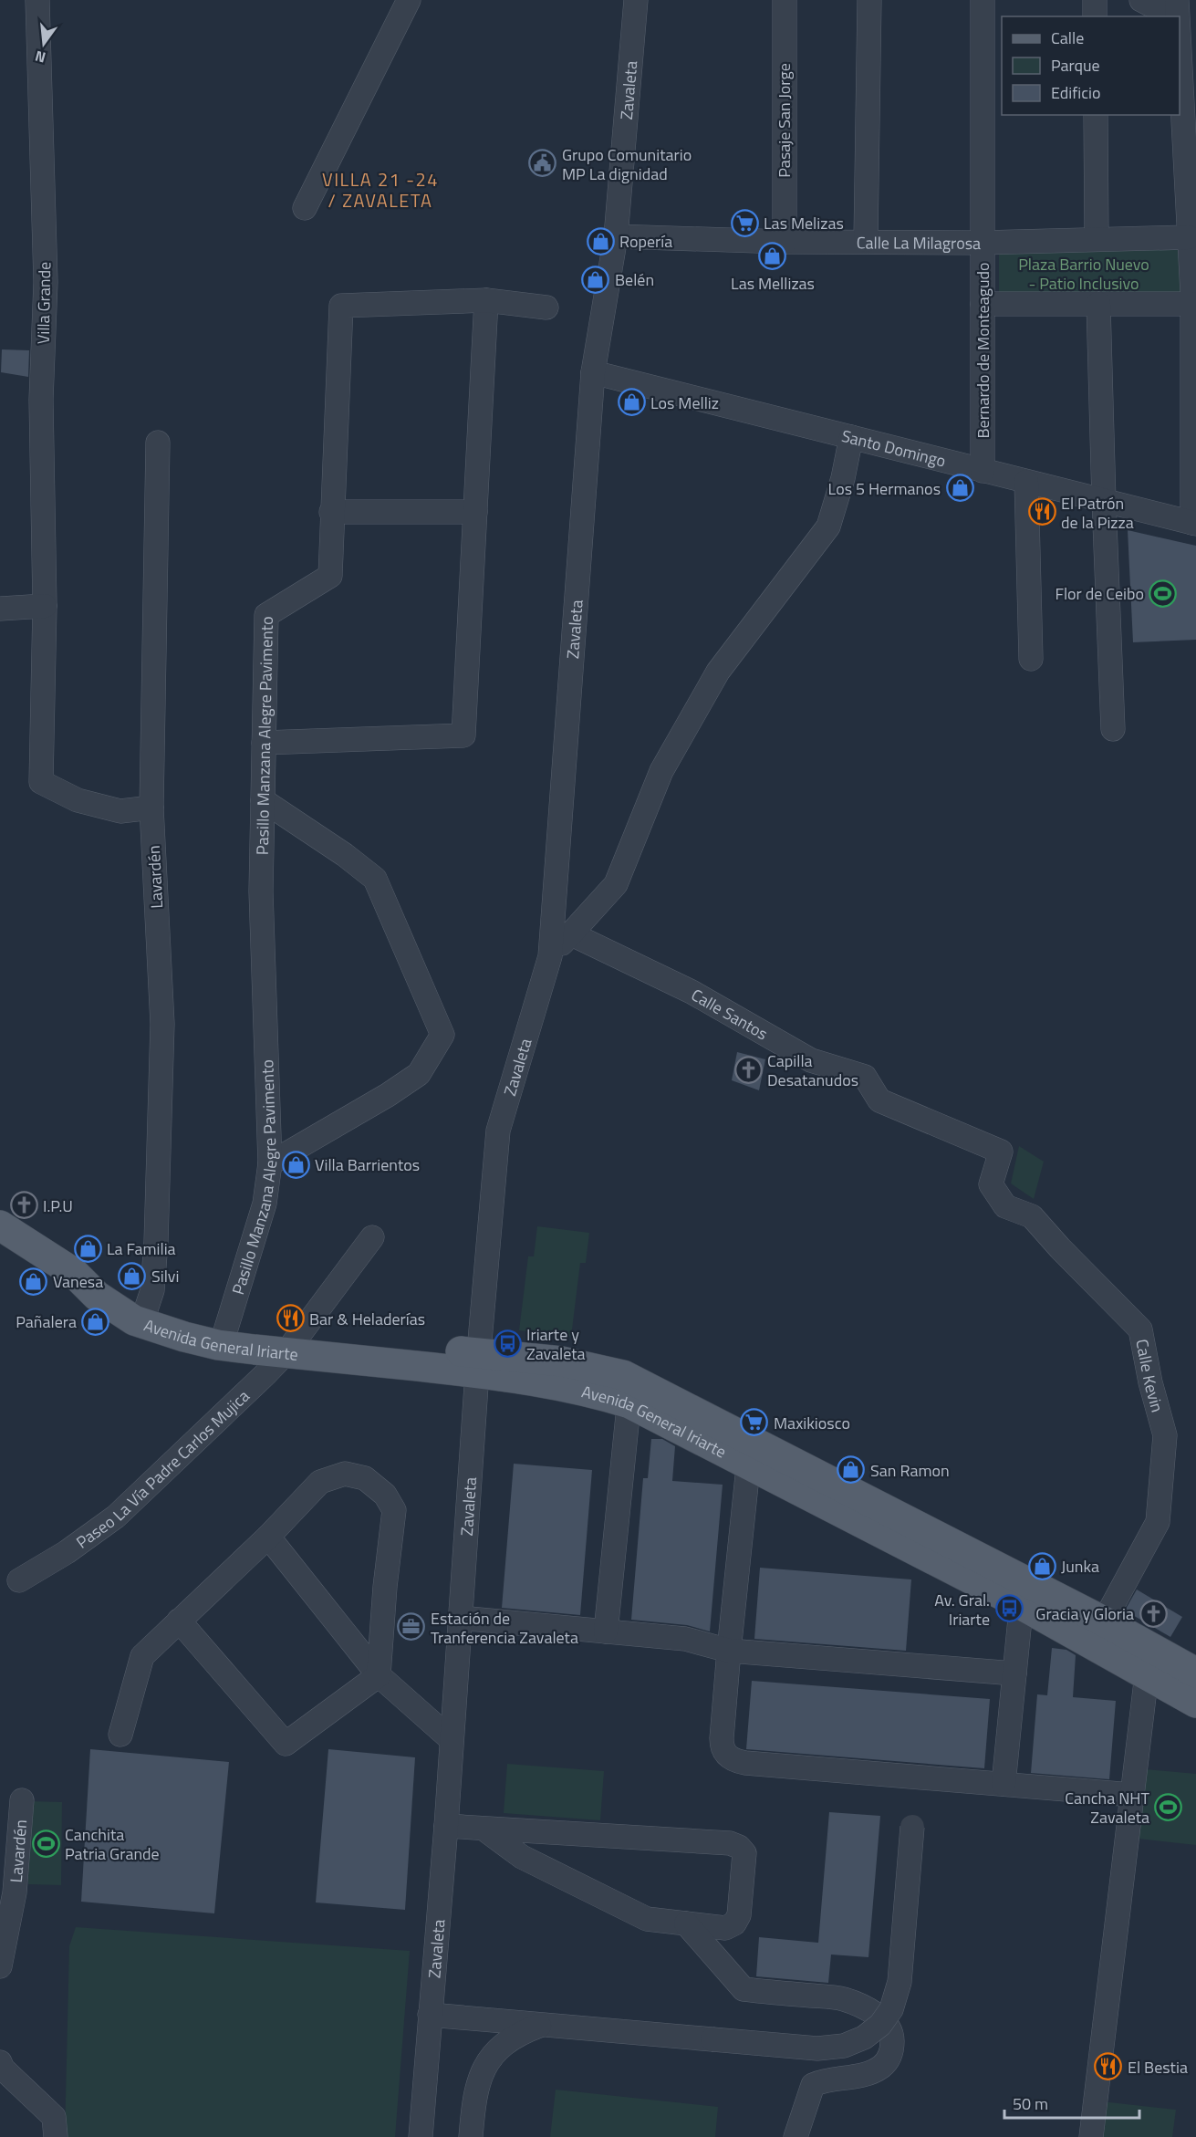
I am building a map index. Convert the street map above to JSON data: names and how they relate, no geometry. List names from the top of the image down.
{
  "streets": {
    "main road": ["Avenida General Iriarte"],
    "street": [
      "Zavaleta",
      "Pasaje San Jorge",
      "Calle La Milagrosa",
      "Villa Grande",
      "Bernardo de Monteagudo",
      "Santo Domingo",
      "Pasillo Manzana Alegre Pavimento",
      "Lavardén",
      "Calle Santos",
      "Calle Kevin",
      "Paseo La Vía Padre Carlos Mujica"
    ]
  },
  "crossings": [
    ["Zavaleta", "Calle La Milagrosa"],
    ["Zavaleta", "Santo Domingo"],
    ["Zavaleta", "Avenida General Iriarte"],
    ["Pasaje San Jorge", "Calle La Milagrosa"],
    ["Calle La Milagrosa", "Bernardo de Monteagudo"],
    ["Villa Grande", "Lavardén"],
    ["Bernardo de Monteagudo", "Santo Domingo"],
    ["Pasillo Manzana Alegre Pavimento", "Avenida General Iriarte"],
    ["Lavardén", "Avenida General Iriarte"],
    ["Calle Santos", "Calle Kevin"],
    ["Avenida General Iriarte", "Calle Kevin"],
    ["Avenida General Iriarte", "Paseo La Vía Padre Carlos Mujica"]
  ],
  "districts": ["VILLA 21 -24 / ZAVALETA"],
  "parks": ["Plaza Barrio Nuevo - Patio Inclusivo"],
  "places": {
    "public building": ["Grupo Comunitario MP La dignidad"],
    "supermarket": ["Las Melizas", "Maxikiosco"],
    "shop": [
      "Ropería",
      "Las Mellizas",
      "Belén",
      "Los Melliz",
      "Los 5 Hermanos",
      "Villa Barrientos",
      "La Familia",
      "Silvi",
      "Vanesa",
      "Pañalera",
      "San Ramon",
      "Junka"
    ],
    "restaurant": ["El Patrón de la Pizza", "Bar & Heladerías", "El Bestia"],
    "sports": ["Flor de Ceibo", "Cancha NHT Zavaleta", "Canchita Patria Grande"],
    "church": ["Capilla Desatanudos", "I.P.U", "Gracia y Gloria"],
    "bus stop": ["Iriarte y Zavaleta", "Av. Gral. Iriarte"],
    "office": ["Estación de Tranferencia Zavaleta"]
  },
  "legend": ["Calle", "Parque", "Edificio"],
  "scale_bar": "50 m",
  "north": "bottom"
}
